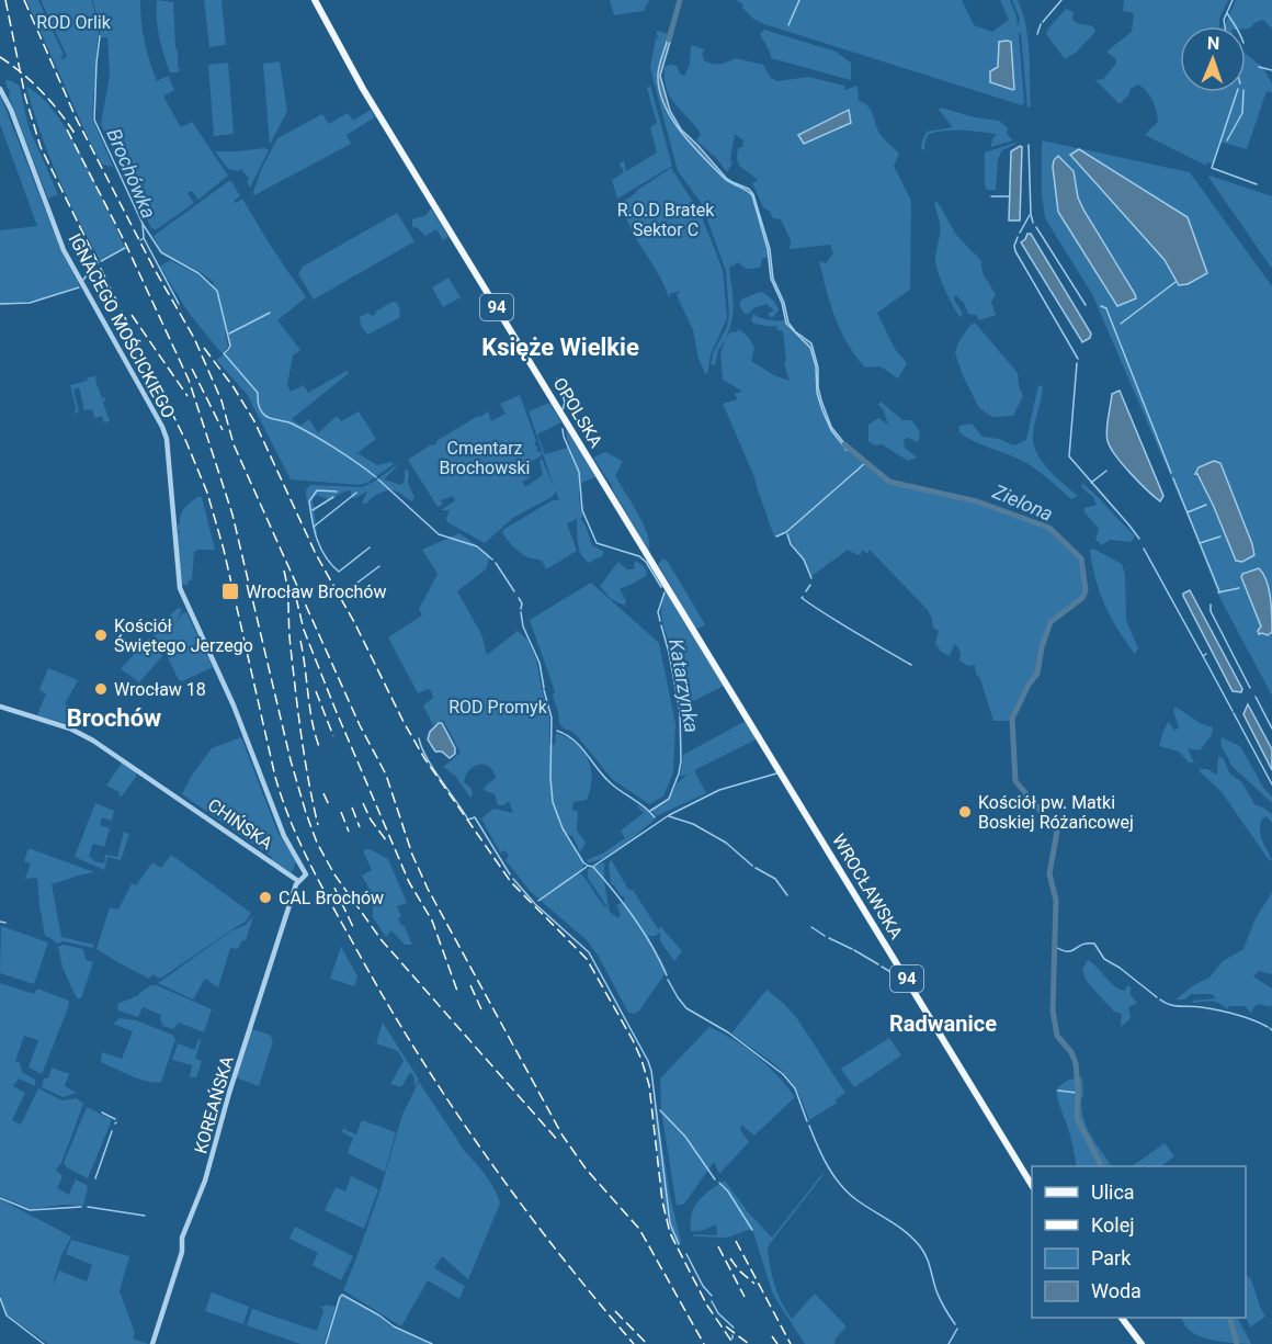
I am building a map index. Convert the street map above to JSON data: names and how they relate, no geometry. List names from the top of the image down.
{
  "streets": {
    "main road": ["94", "OPOLSKA", "WROCŁAWSKA"],
    "street": ["IGNACEGO MOŚCICKIEGO", "CHIŃSKA", "KOREAŃSKA"]
  },
  "crossings": [
    ["IGNACEGO MOŚCICKIEGO", "CHIŃSKA"],
    ["IGNACEGO MOŚCICKIEGO", "KOREAŃSKA"],
    ["OPOLSKA", "WROCŁAWSKA"],
    ["CHIŃSKA", "KOREAŃSKA"]
  ],
  "districts": ["Księże Wielkie", "Brochów", "Radwanice"],
  "water": ["Brochówka", "Zielona", "Katarzynka"],
  "parks": [
    "ROD Orlik",
    "R.O.D Bratek Sektor C",
    "Cmentarz Brochowski",
    "ROD Promyk"
  ],
  "places": {
    "transit": ["Wrocław Brochów"],
    "other": [
      "Kościół Świętego Jerzego",
      "Wrocław 18",
      "Kościół pw. Matki Boskiej Różańcowej",
      "CAL Brochów"
    ]
  },
  "legend": [
    "Ulica",
    "Kolej",
    "Park",
    "Woda"
  ],
  "north": "top"
}
